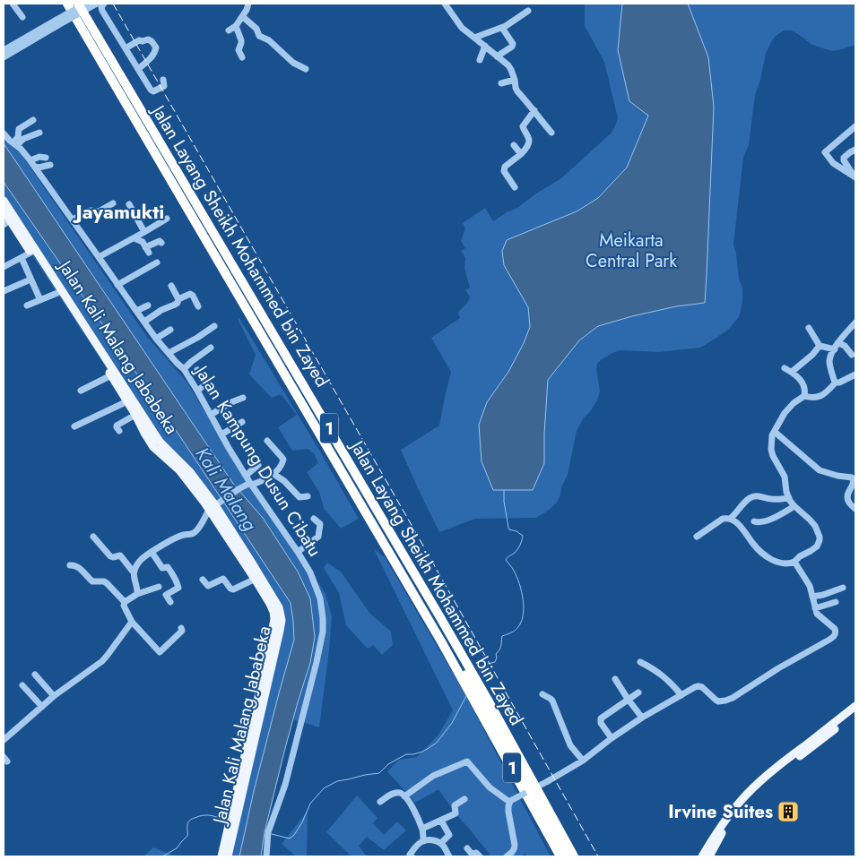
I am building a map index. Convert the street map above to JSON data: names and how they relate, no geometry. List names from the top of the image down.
{
  "streets": {
    "highway": ["Jalan Layang Sheikh Mohammed bin Zayed", "1"],
    "main road": ["Jalan Kali Malang Jababeka"],
    "street": ["Jalan Kampung Dusun Cibatu"]
  },
  "crossings": [
    ["Jalan Layang Sheikh Mohammed bin Zayed", "1"]
  ],
  "districts": ["Jayamukti"],
  "water": ["Kali Malang"],
  "parks": ["Meikarta Central Park"],
  "places": {
    "building": ["Irvine Suites"]
  }
}
